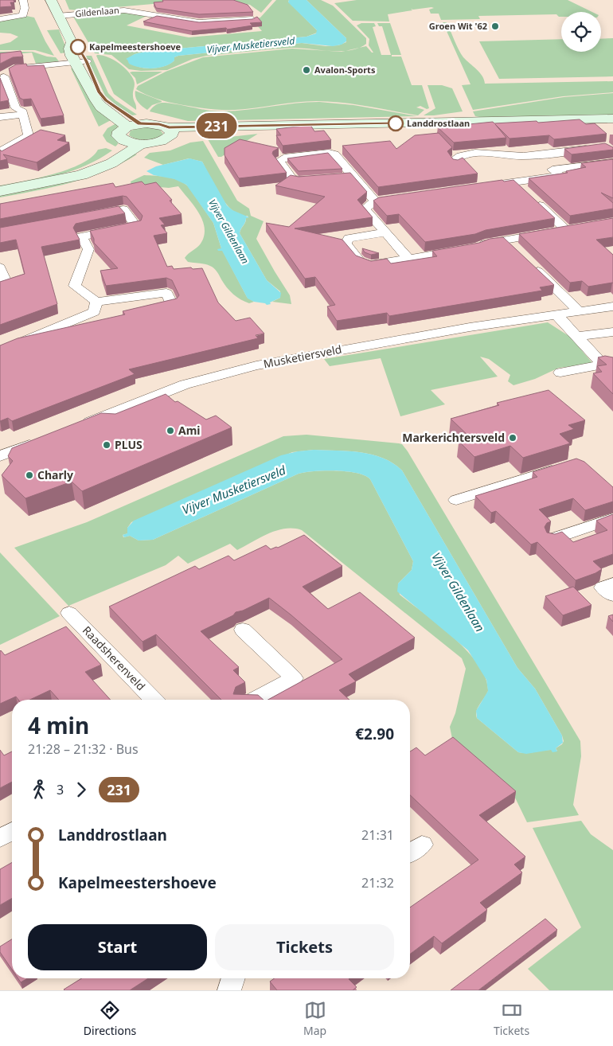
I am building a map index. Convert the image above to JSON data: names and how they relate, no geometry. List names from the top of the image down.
{
  "streets": {
    "street": ["Gildenlaan", "Musketiersveld", "Raadsherenveld"]
  },
  "water": ["Vijver Musketiersveld", "Vijver Gildenlaan"],
  "places": [
    "Groen Wit '62",
    "Kapelmeestershoeve",
    "Avalon-Sports",
    "Landdrostlaan",
    "Ami",
    "Markerichtersveld",
    "PLUS",
    "Charly"
  ],
  "lines": ["bus line 231"],
  "page": {
    "on_map": "231",
    "heading": ["4 min", "21:28 – 21:32 · Bus", "€2.90"],
    "legs": ["3", "231"],
    "list": [
      {
        "name": "Landdrostlaan",
        "value": "21:31"
      },
      {
        "name": "Kapelmeestershoeve",
        "value": "21:32"
      }
    ],
    "buttons": ["Start", "Tickets"],
    "tabs": ["Directions", "Map", "Tickets"]
  }
}
